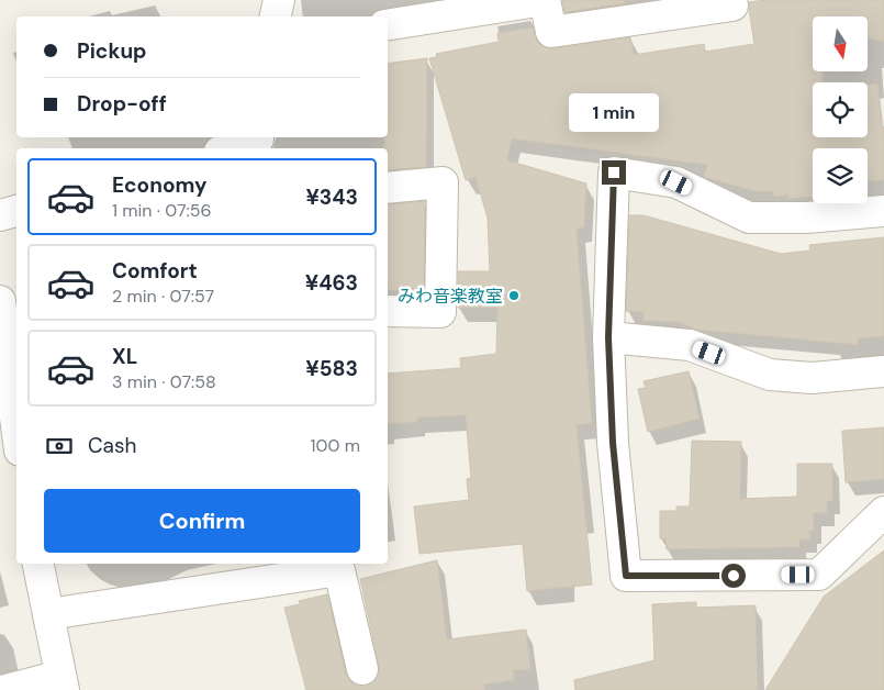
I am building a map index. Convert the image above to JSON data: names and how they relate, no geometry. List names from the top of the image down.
{
  "places": ["みわ音楽教室"],
  "north": "bottom",
  "page": {
    "banner": ["Pickup", "Drop-off"],
    "bubble": "1 min",
    "list": [
      {
        "name": "Economy",
        "note": "1 min · 07:56",
        "value": "¥343"
      },
      {
        "name": "Comfort",
        "note": "2 min · 07:57",
        "value": "¥463"
      },
      {
        "name": "XL",
        "note": "3 min · 07:58",
        "value": "¥583"
      }
    ],
    "pay": ["Cash", "100 m"],
    "buttons": "Confirm"
  }
}
